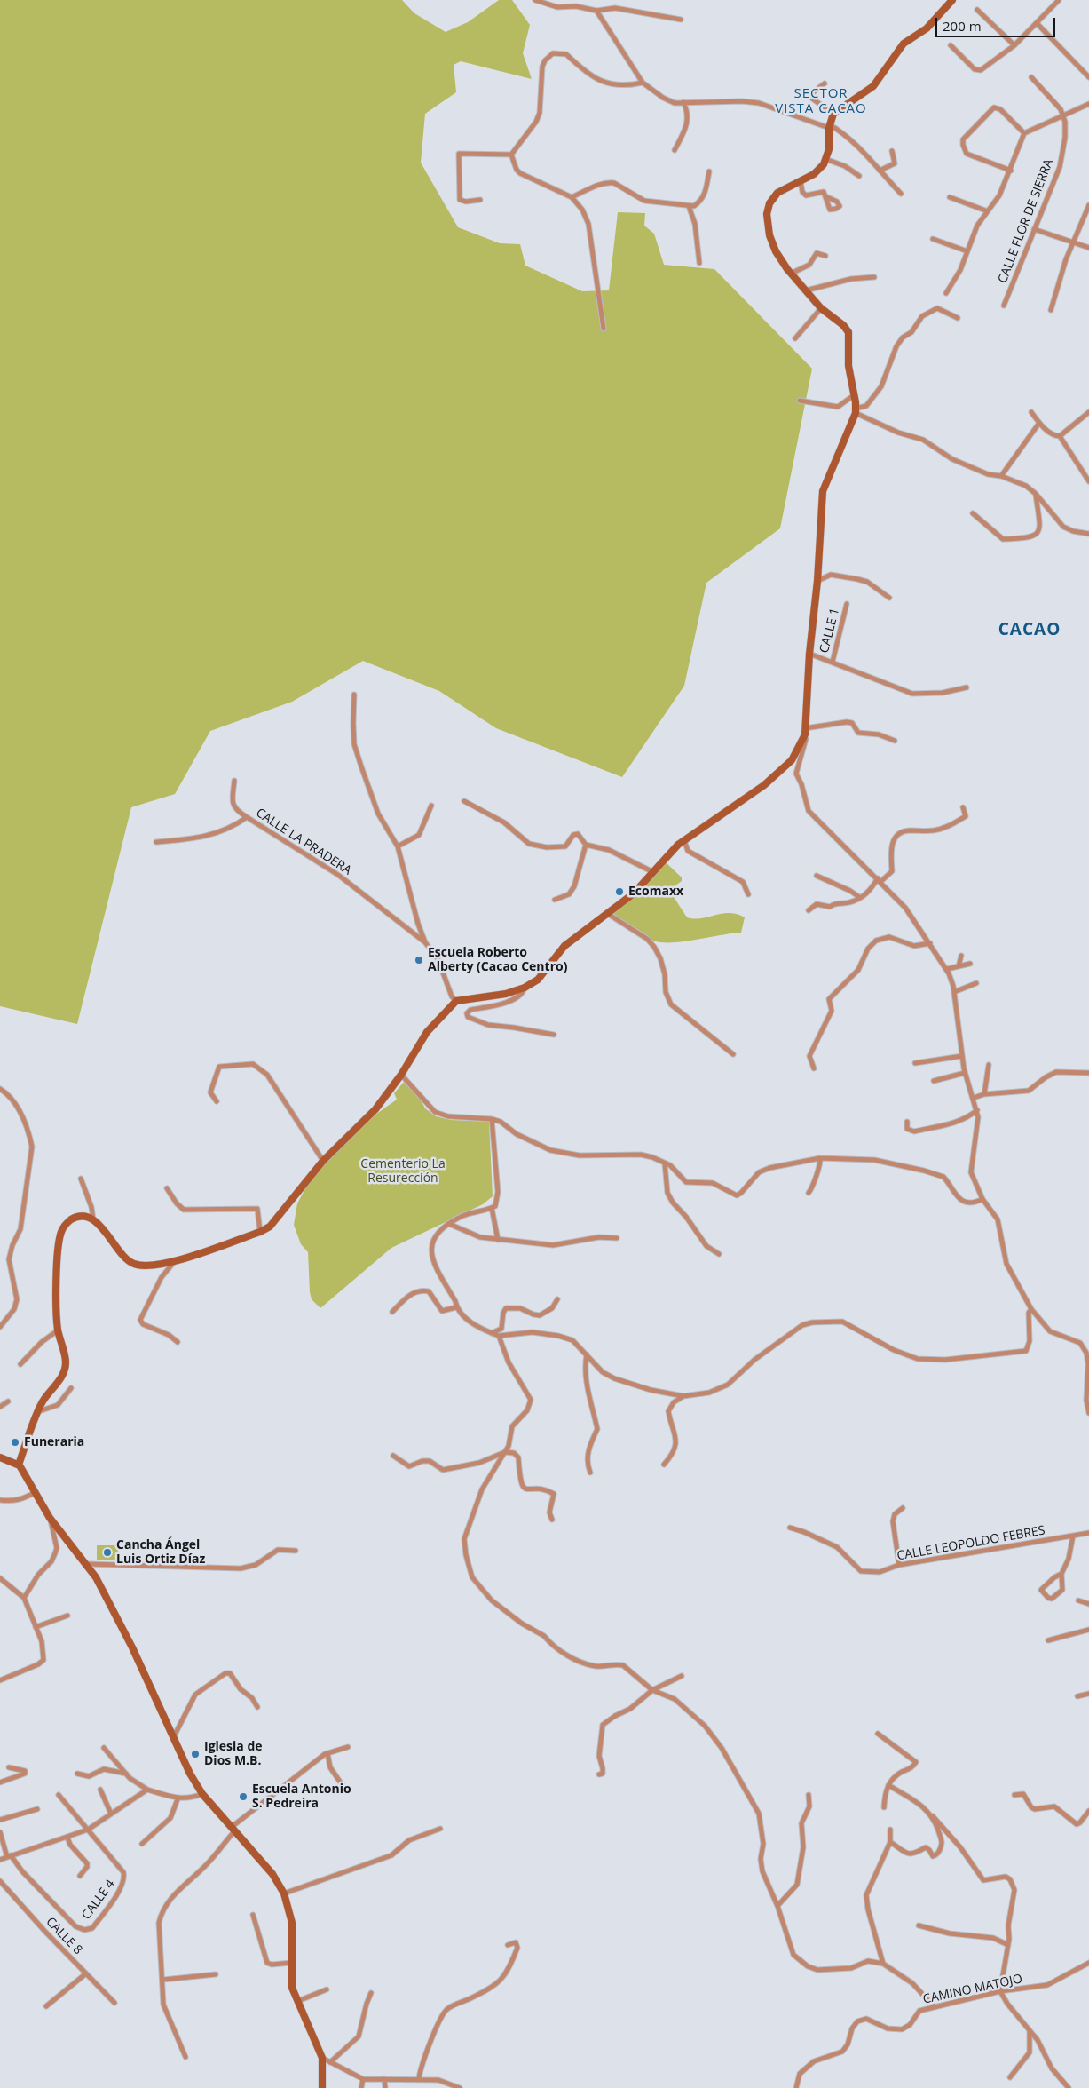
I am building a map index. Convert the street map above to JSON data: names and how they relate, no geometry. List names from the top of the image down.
{
  "streets": {
    "street": [
      "CALLE FLOR DE SIERRA",
      "CALLE 1",
      "CALLE LA PRADERA",
      "CALLE LEOPOLDO FEBRES",
      "CALLE 4",
      "CALLE 8",
      "CAMINO MATOJO"
    ]
  },
  "districts": ["SECTOR VISTA CACAO", "CACAO"],
  "parks": ["Cementerio La Resurección"],
  "places": [
    "Ecomaxx",
    "Escuela Roberto Alberty (Cacao Centro)",
    "Funeraria",
    "Cancha Ángel Luis Ortiz Díaz",
    "Iglesia de Dios M.B.",
    "Escuela Antonio S. Pedreira"
  ],
  "scale_bar": "200 m"
}
